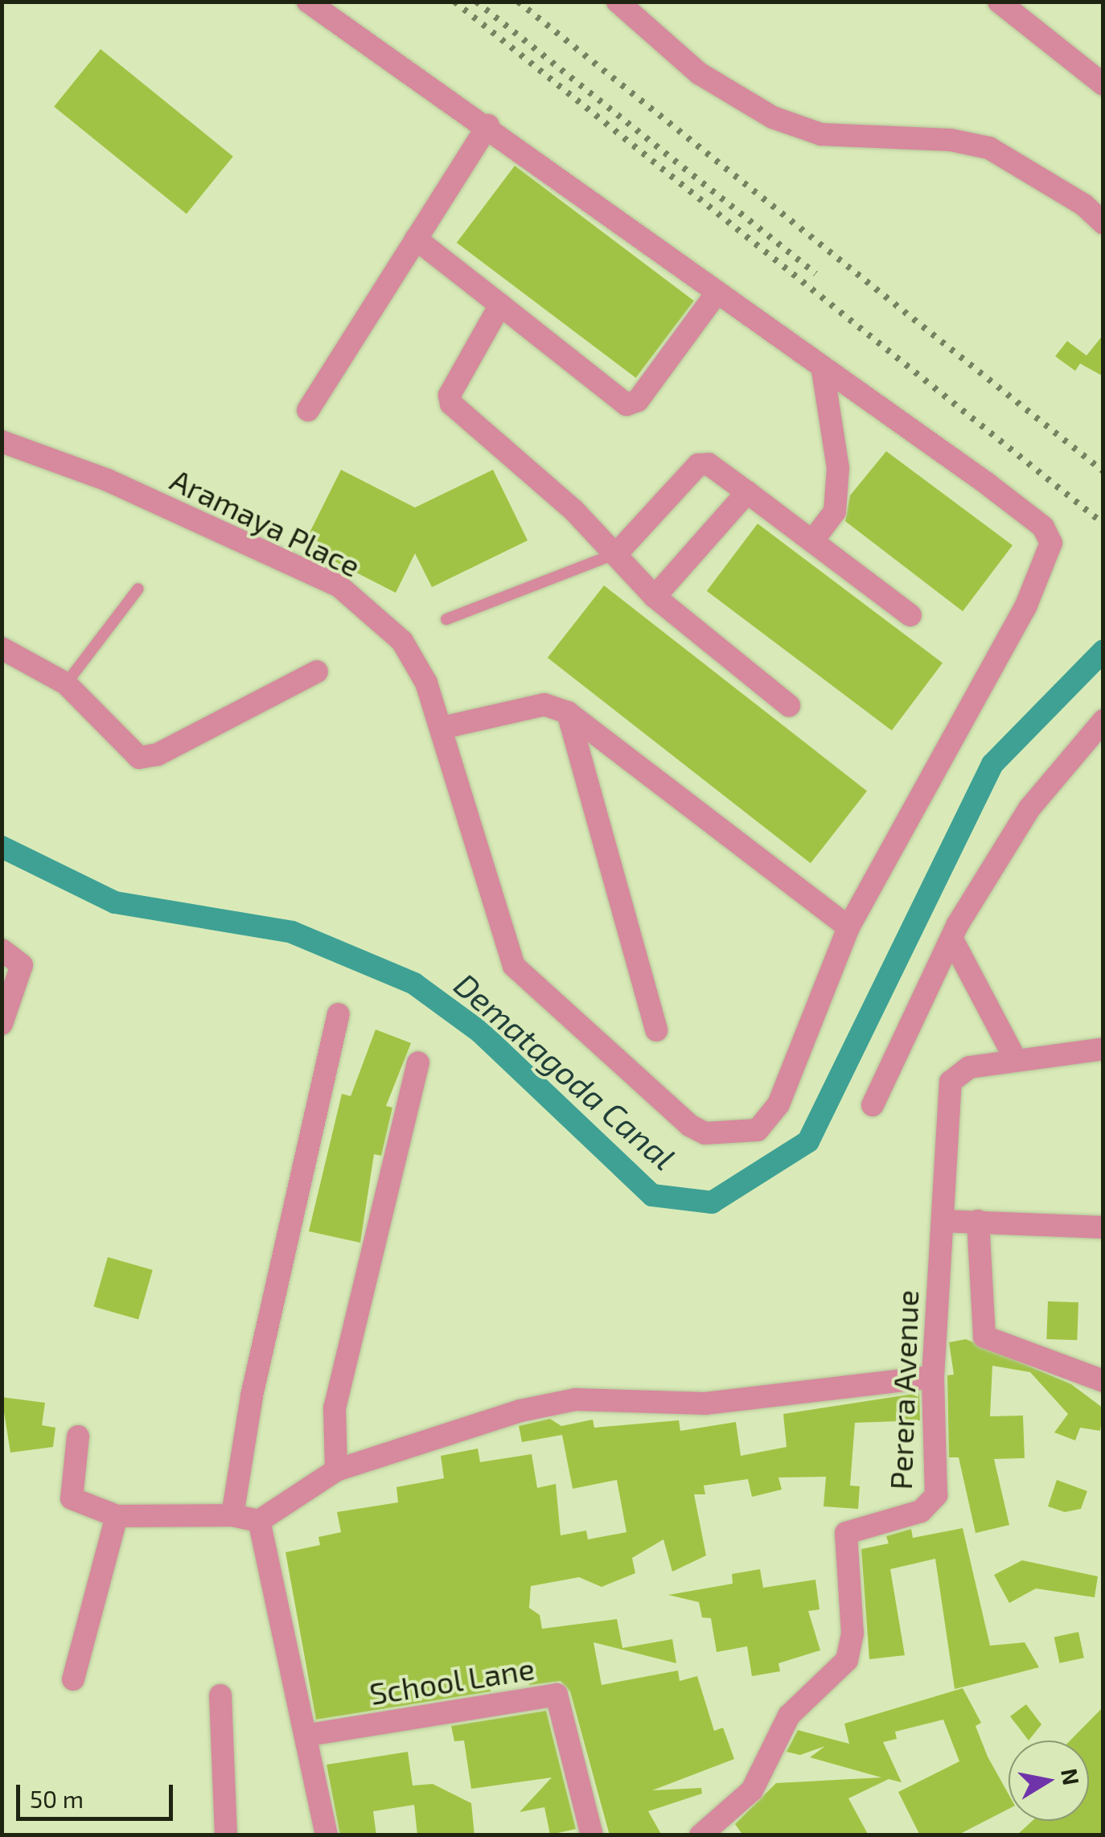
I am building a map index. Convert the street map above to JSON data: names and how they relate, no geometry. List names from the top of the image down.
{
  "streets": {
    "street": ["Aramaya Place", "Perera Avenue", "School Lane"]
  },
  "water": ["Dematagoda Canal"],
  "scale_bar": "50 m",
  "north": "right"
}
